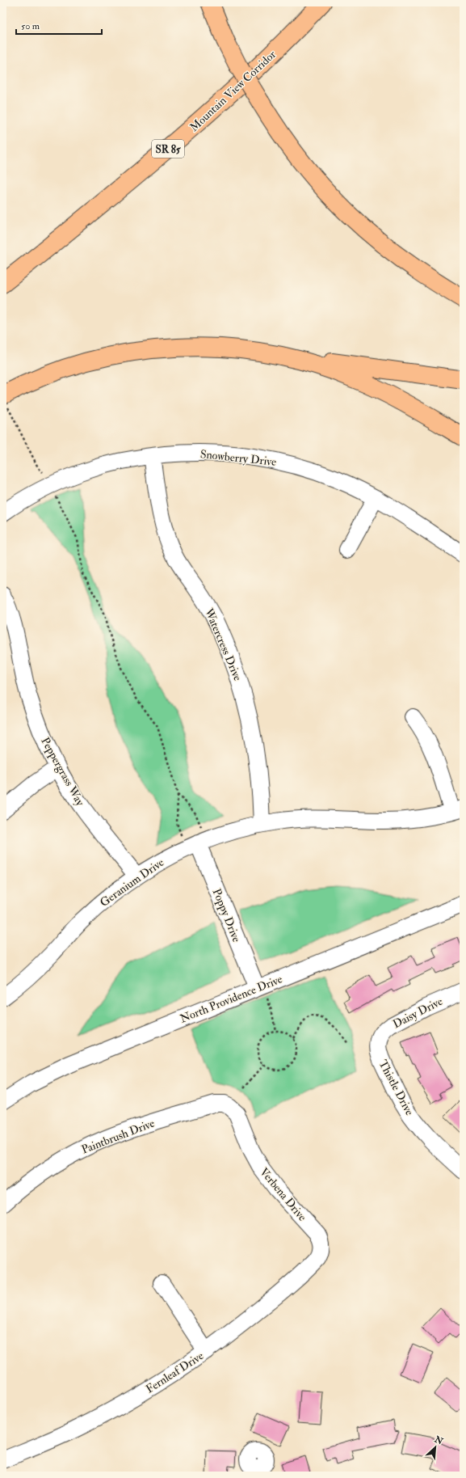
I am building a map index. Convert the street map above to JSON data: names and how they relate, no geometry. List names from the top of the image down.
{
  "streets": {
    "highway": ["Mountain View Corridor", "SR 85"],
    "street": [
      "Snowberry Drive",
      "Watercress Drive",
      "Peppergrass Way",
      "Geranium Drive",
      "Poppy Drive",
      "North Providence Drive",
      "Daisy Drive",
      "Thistle Drive",
      "Paintbrush Drive",
      "Verbena Drive",
      "Fernleaf Drive"
    ]
  },
  "crossings": [
    ["Snowberry Drive", "Watercress Drive"],
    ["Watercress Drive", "Geranium Drive"],
    ["Peppergrass Way", "Geranium Drive"],
    ["Geranium Drive", "Poppy Drive"],
    ["Poppy Drive", "North Providence Drive"],
    ["Daisy Drive", "Thistle Drive"],
    ["Paintbrush Drive", "Verbena Drive"],
    ["Verbena Drive", "Fernleaf Drive"]
  ],
  "scale_bar": "50 m",
  "north": "top right"
}
